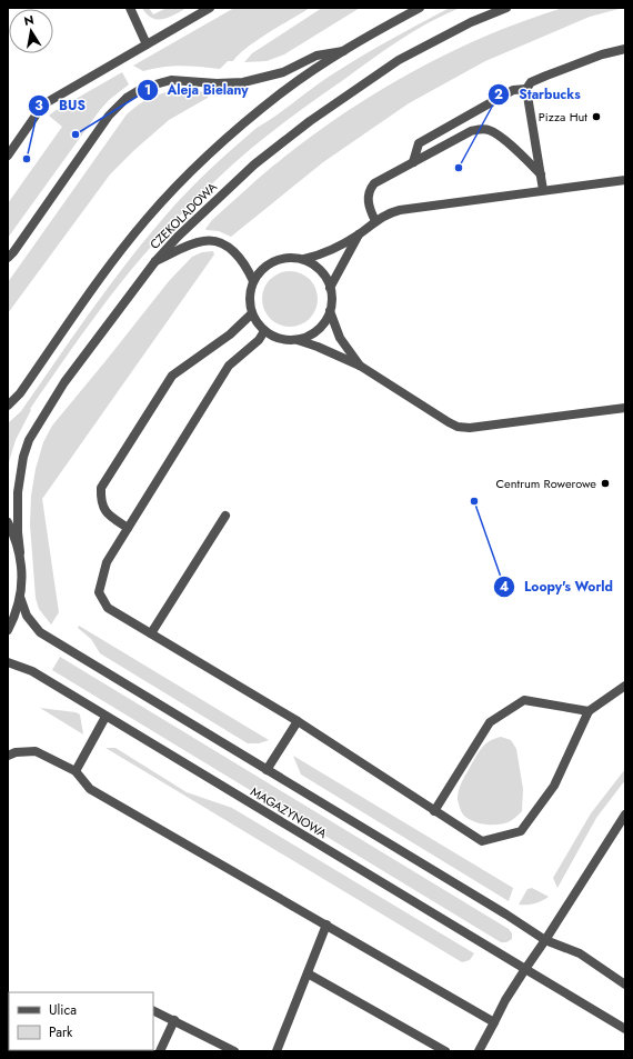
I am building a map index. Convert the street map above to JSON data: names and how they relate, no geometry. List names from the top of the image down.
{
  "streets": {
    "street": ["CZEKOLADOWA", "MAGAZYNOWA"]
  },
  "crossings": [
    ["CZEKOLADOWA", "MAGAZYNOWA"]
  ],
  "places": [
    "Pizza Hut",
    "Aleja Bielany",
    "BUS",
    "Starbucks",
    "Centrum Rowerowe",
    "Loopy's World"
  ],
  "legend": ["Ulica", "Park"],
  "north": "top"
}
